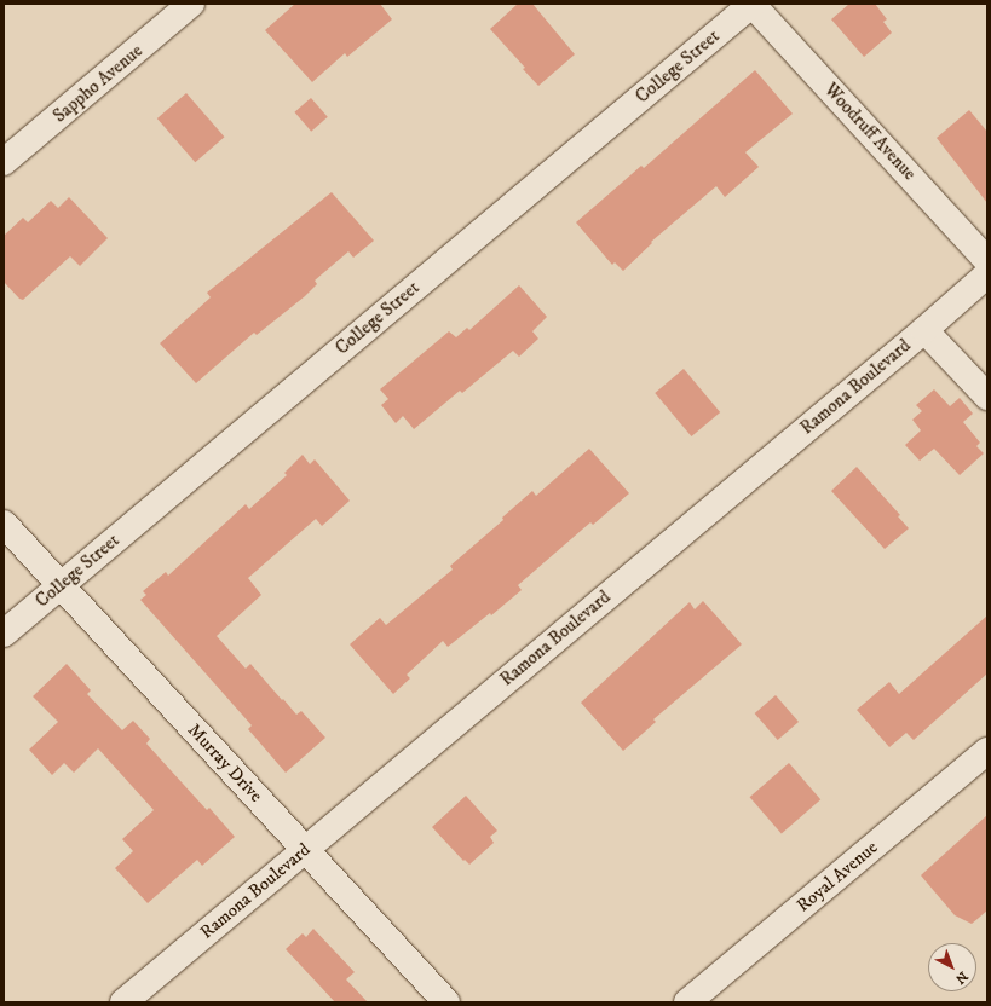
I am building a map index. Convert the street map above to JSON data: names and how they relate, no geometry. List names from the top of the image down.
{
  "streets": {
    "street": [
      "College Street",
      "Sappho Avenue",
      "Woodruff Avenue",
      "Ramona Boulevard",
      "Murray Drive",
      "Royal Avenue"
    ]
  },
  "crossings": [
    ["College Street", "Woodruff Avenue"],
    ["College Street", "Murray Drive"],
    ["Ramona Boulevard", "Murray Drive"]
  ],
  "north": "bottom right"
}
